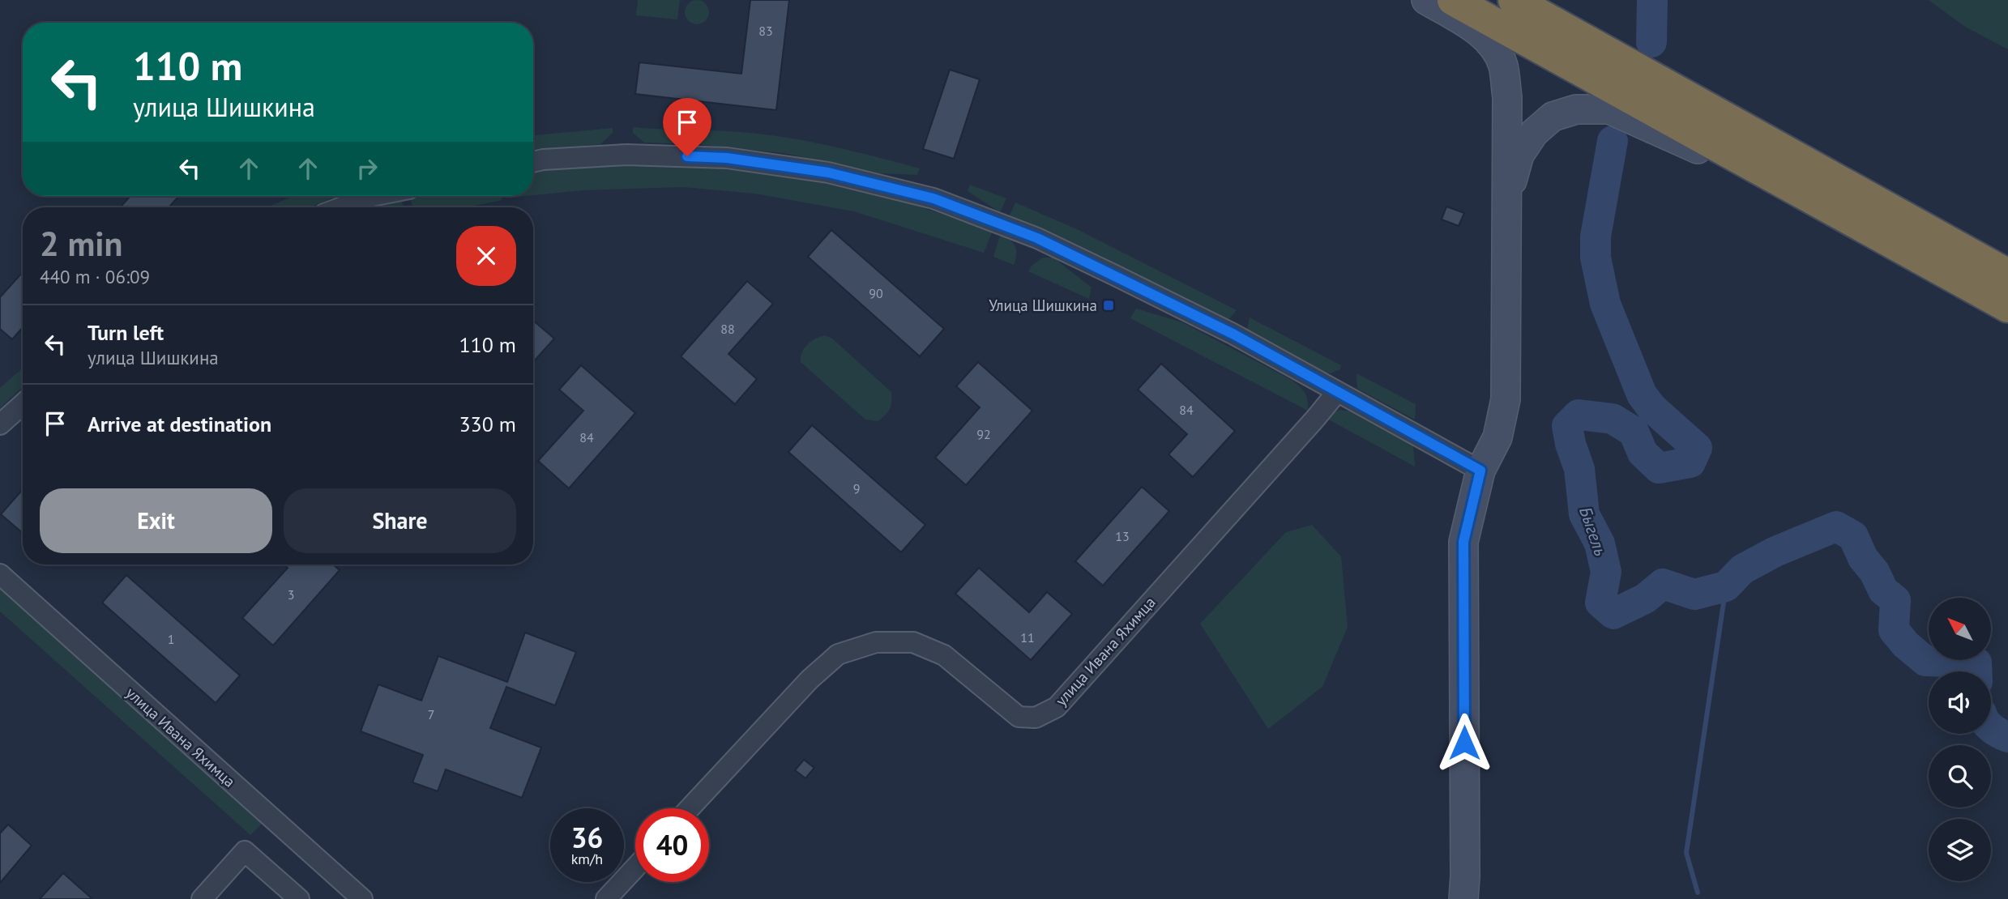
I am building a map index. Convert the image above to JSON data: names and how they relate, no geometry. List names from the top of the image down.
{
  "streets": {
    "street": ["улица Ивана Яхимца"]
  },
  "water": ["Быгель"],
  "places": {
    "transit": ["Улица Шишкина"]
  },
  "house_numbers": [
    "83",
    "90",
    "88",
    "84",
    "92",
    "84",
    "9",
    "13",
    "3",
    "11",
    "1",
    "7"
  ],
  "north": "top left",
  "page": {
    "turn": ["110 m", "улица Шишкина"],
    "heading": ["2 min", "440 m · 06:09"],
    "list": [
      {
        "name": "Turn left",
        "note": "улица Шишкина",
        "value": "110 m"
      },
      {
        "name": "Arrive at destination",
        "value": "330 m"
      }
    ],
    "buttons": ["Exit", "Share"],
    "speed": "36 km/h",
    "limit": "40"
  }
}
